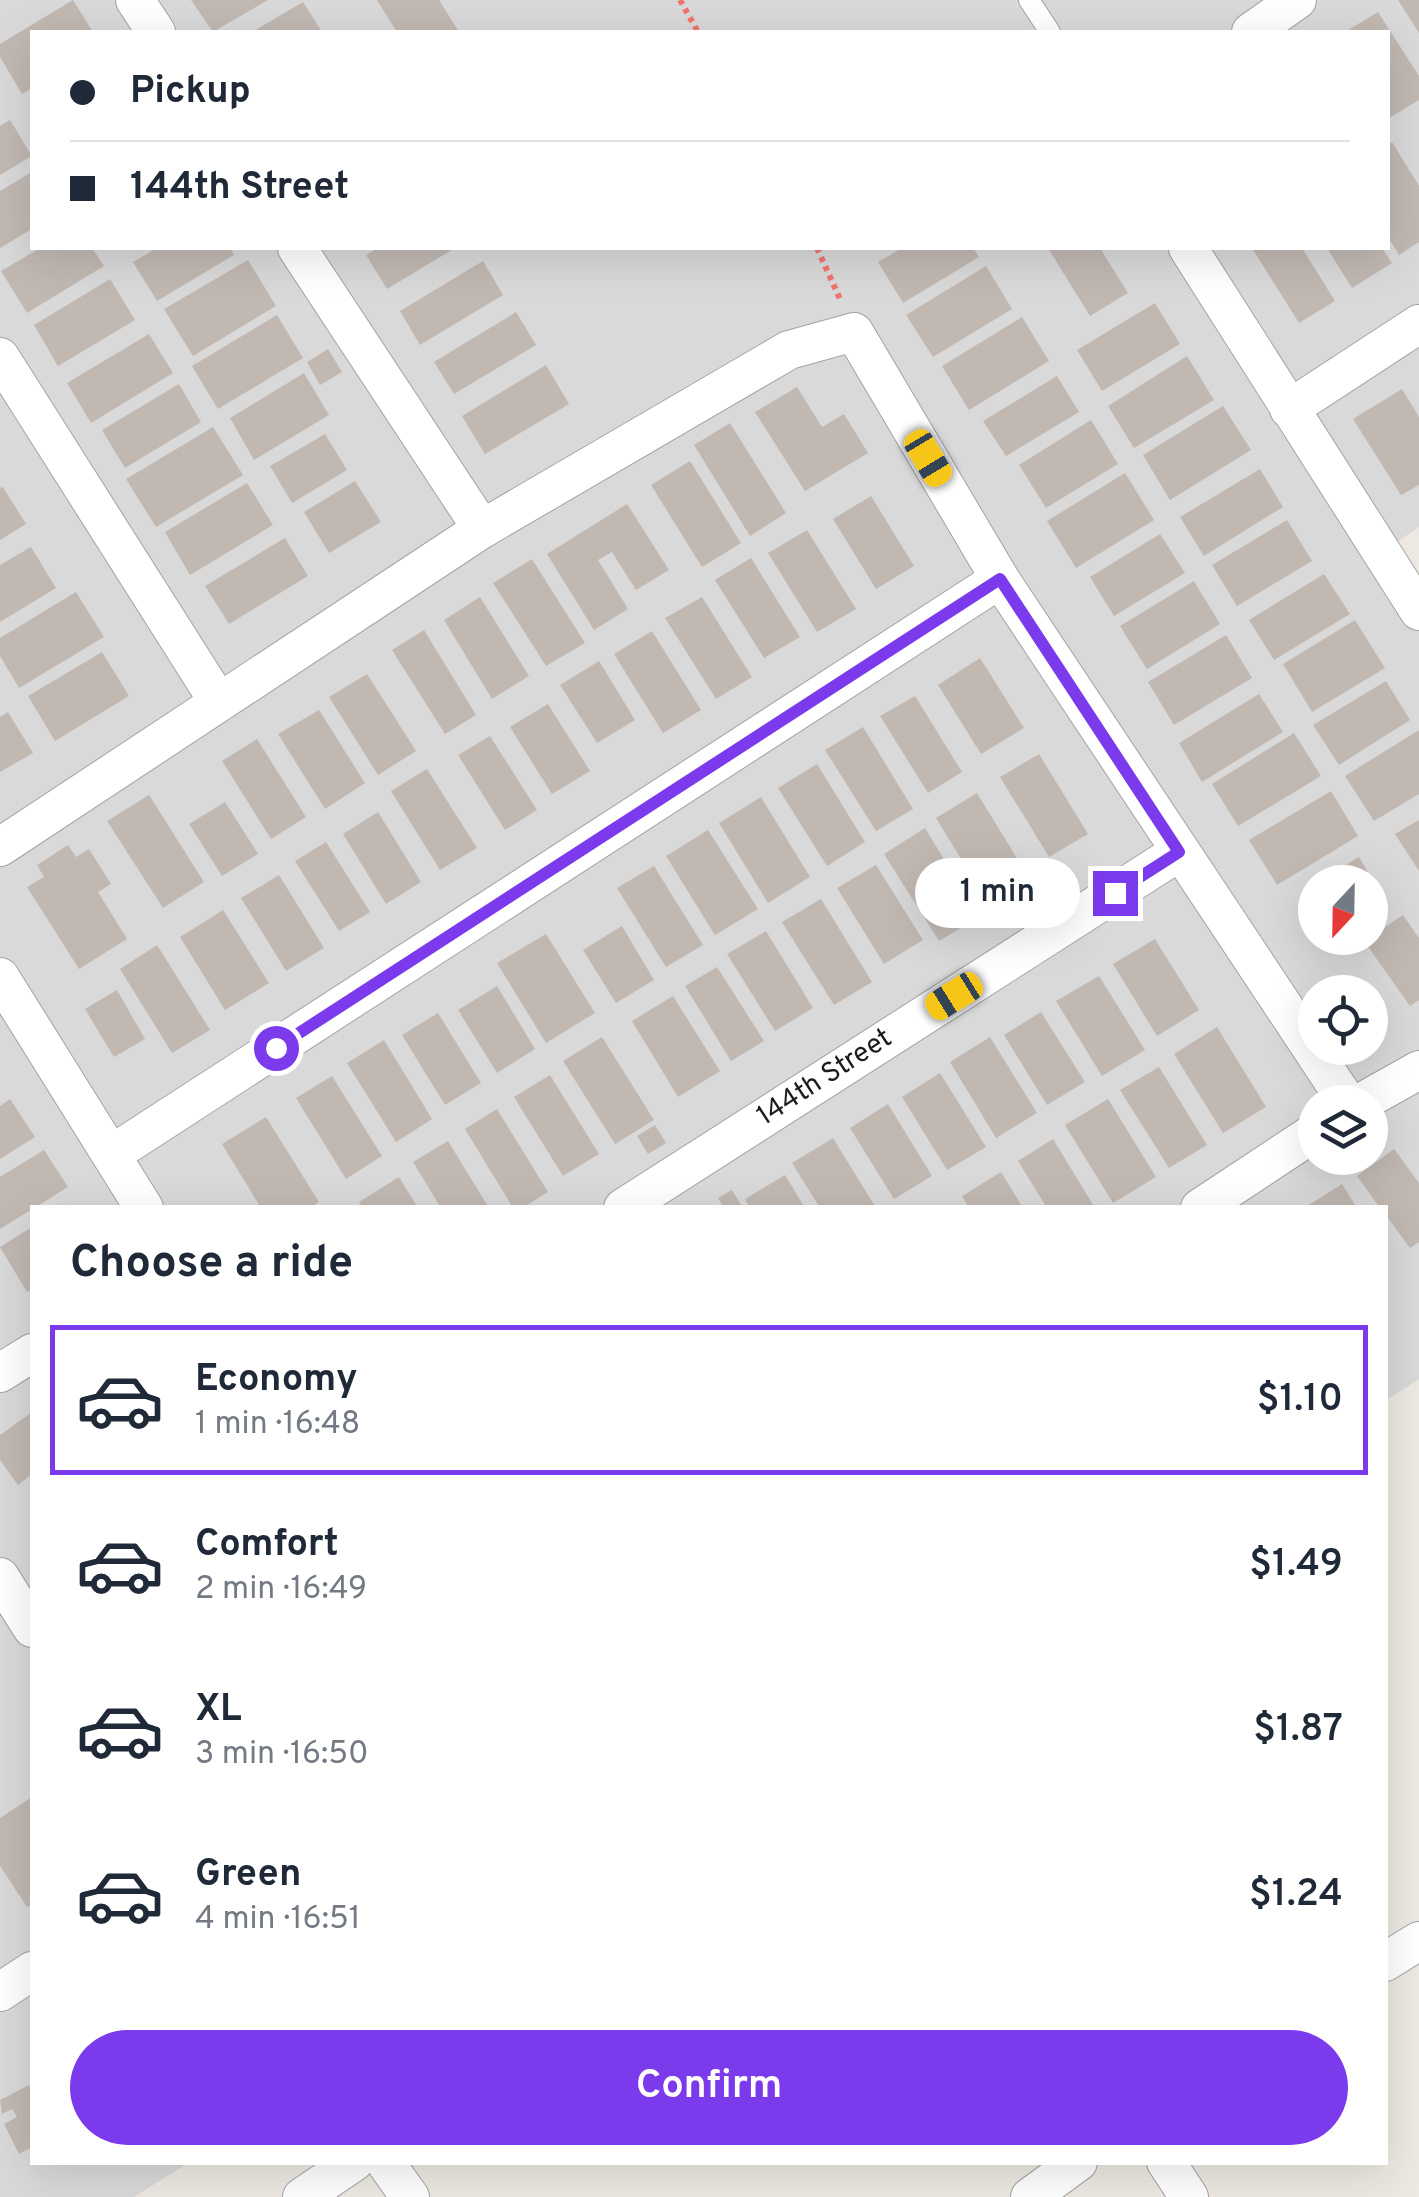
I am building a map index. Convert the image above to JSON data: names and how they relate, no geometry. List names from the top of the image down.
{
  "streets": {
    "street": ["144th Street"]
  },
  "north": "bottom",
  "page": {
    "banner": ["Pickup", "144th Street"],
    "bubble": "1 min",
    "heading": "Choose a ride",
    "list": [
      {
        "name": "Economy",
        "note": "1 min · 16:48",
        "value": "$1.10"
      },
      {
        "name": "Comfort",
        "note": "2 min · 16:49",
        "value": "$1.49"
      },
      {
        "name": "XL",
        "note": "3 min · 16:50",
        "value": "$1.87"
      },
      {
        "name": "Green",
        "note": "4 min · 16:51",
        "value": "$1.24"
      }
    ],
    "buttons": "Confirm"
  }
}
